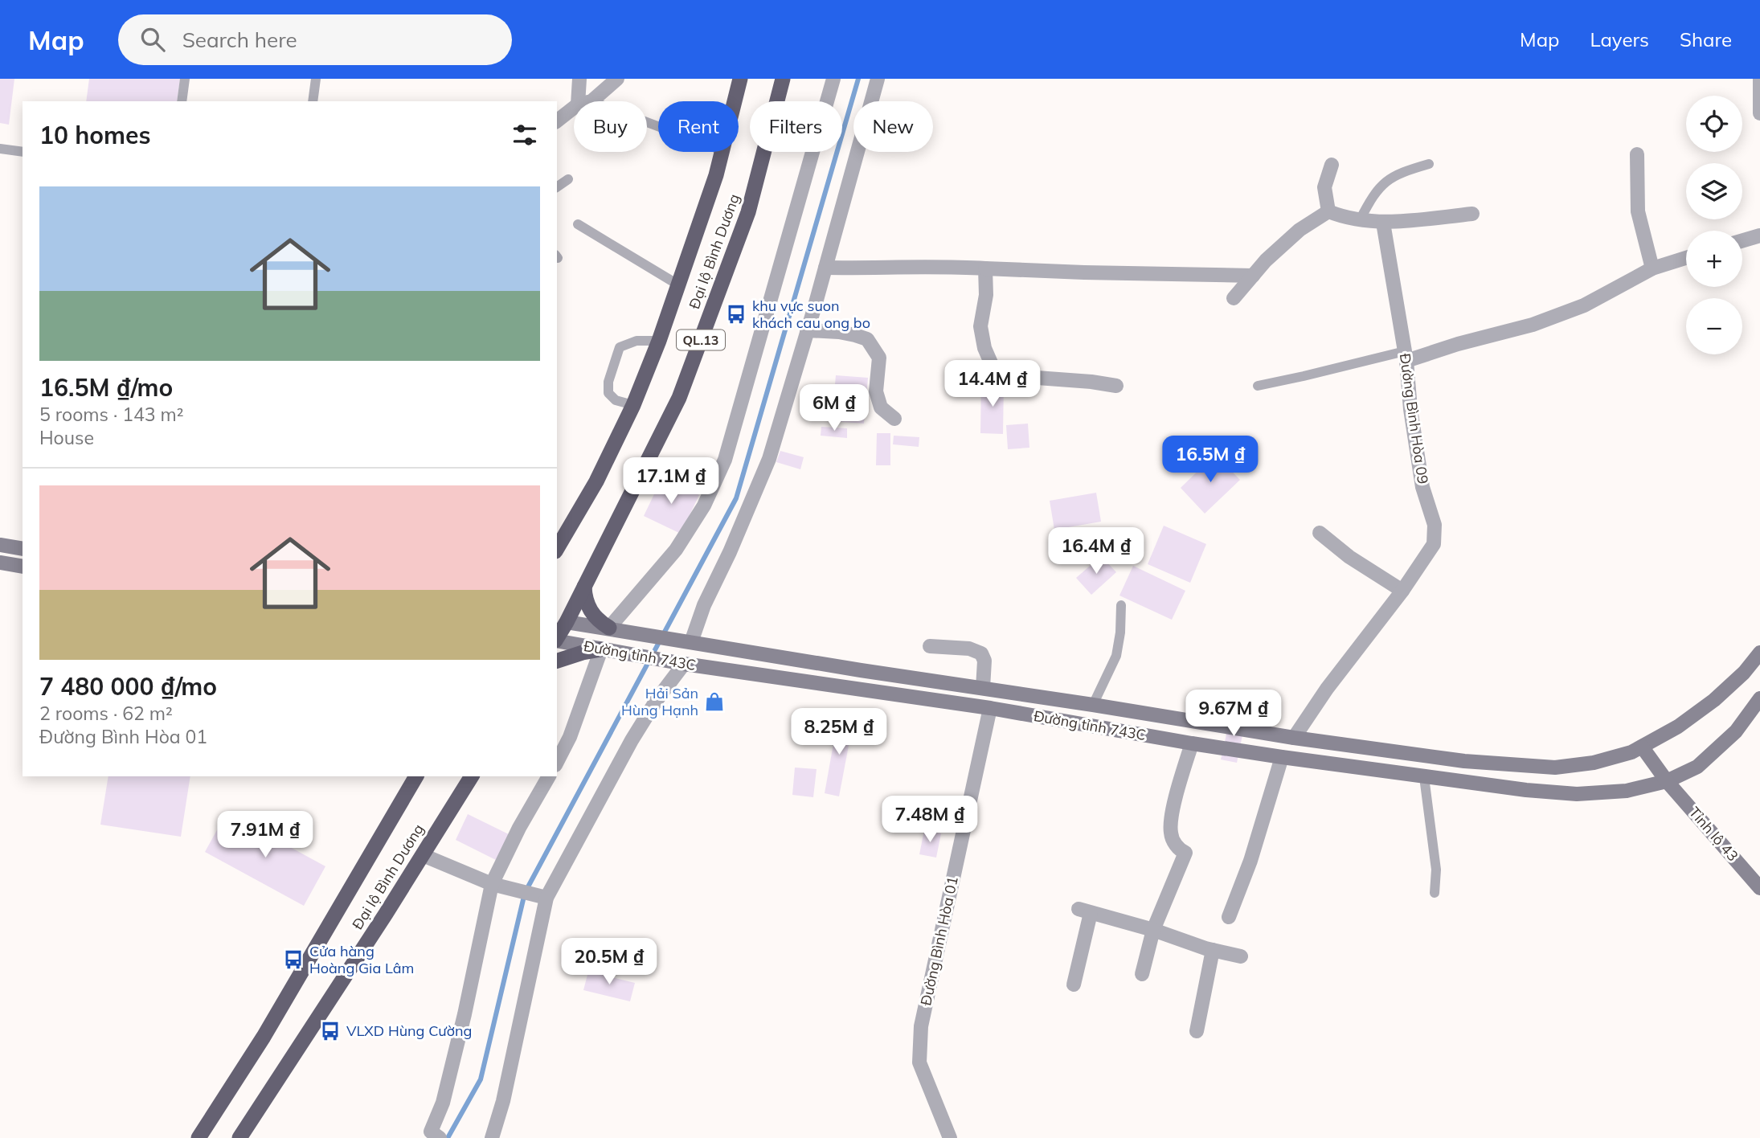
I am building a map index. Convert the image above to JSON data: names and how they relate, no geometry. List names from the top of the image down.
{
  "streets": {
    "highway": ["Đại lộ Bình Dương", "QL.13"],
    "main road": ["Đường tỉnh 743C", "Tỉnh lộ 43"],
    "street": ["Đường Bình Hòa 09", "Đường Bình Hòa 01"]
  },
  "crossings": [
    ["Đại lộ Bình Dương", "Đường tỉnh 743C"],
    ["Đường Bình Hòa 09", "Đường tỉnh 743C"],
    ["Đường tỉnh 743C", "Tỉnh lộ 43"],
    ["Đường tỉnh 743C", "Đường Bình Hòa 01"]
  ],
  "places": {
    "bus stop": ["khu vực suon khách cau ong bo", "Cửa hàng Hoàng Gia Lâm", "VLXD Hùng Cường"],
    "shop": ["Hải Sản Hùng Hạnh"]
  },
  "page": {
    "header": "Map",
    "search": "Search here",
    "nav": ["Map", "Layers", "Share"],
    "map_buttons": ["+", "−"],
    "chip": [
      "Buy",
      "Rent",
      "Filters",
      "New"
    ],
    "heading": "10 homes",
    "list": [
      {
        "name": "16.5M ₫/mo",
        "note": "5 rooms · 143 m² · House"
      },
      {
        "name": "7 480 000 ₫/mo",
        "note": "2 rooms · 62 m² · Đường Bình Hòa 01"
      }
    ],
    "price": [
      "14.4M ₫",
      "6M ₫",
      "16.5M ₫",
      "17.1M ₫",
      "16.4M ₫",
      "9.67M ₫",
      "8.25M ₫",
      "7.48M ₫",
      "7.91M ₫",
      "20.5M ₫"
    ]
  }
}
